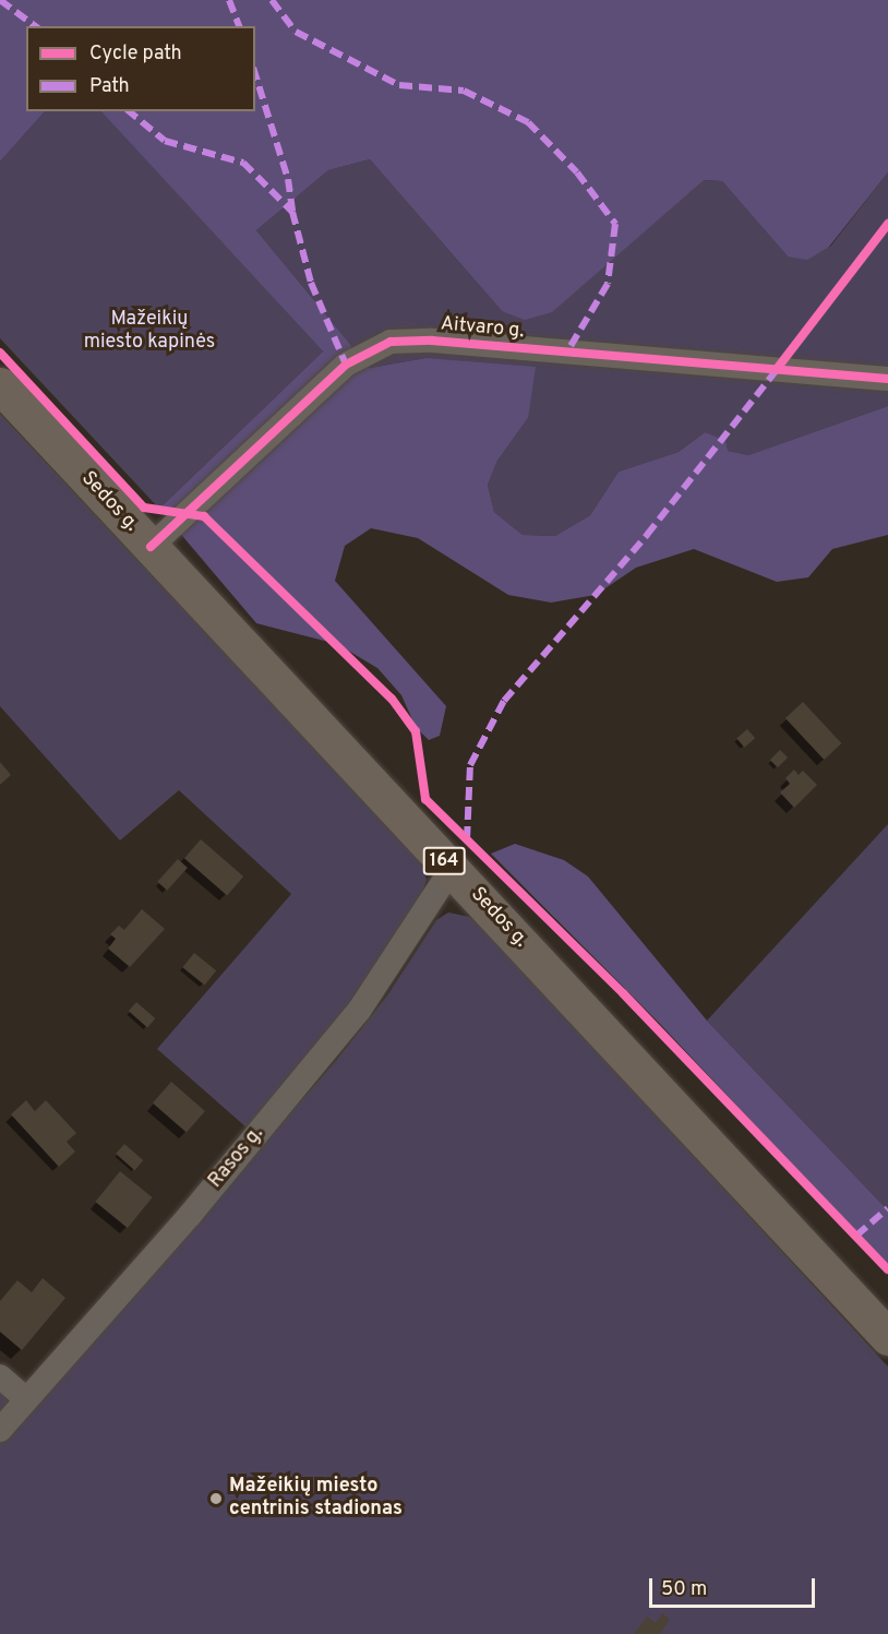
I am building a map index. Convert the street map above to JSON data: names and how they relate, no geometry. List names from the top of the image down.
{
  "streets": {
    "main road": ["Sedos g.", "164"],
    "street": ["Aitvaro g.", "Rasos g."]
  },
  "crossings": [
    ["Aitvaro g.", "Sedos g."],
    ["Sedos g.", "Rasos g."]
  ],
  "parks": ["Mažeikių miesto kapinės"],
  "places": ["Mažeikių miesto centrinis stadionas"],
  "legend": ["Cycle path", "Path"],
  "scale_bar": "50 m"
}
